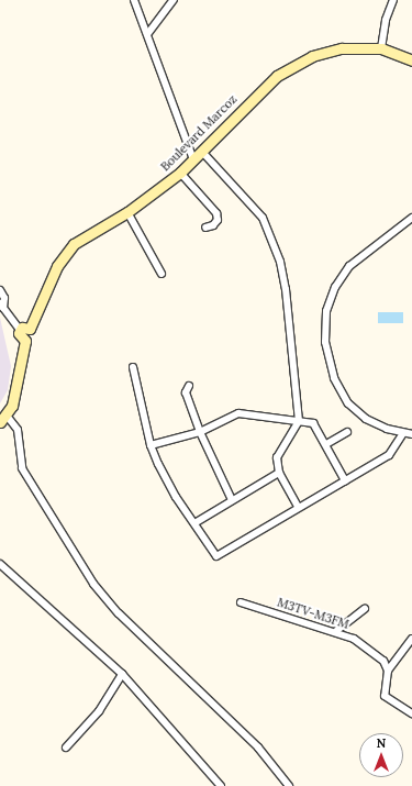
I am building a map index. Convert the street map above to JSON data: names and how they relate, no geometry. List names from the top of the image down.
{
  "streets": {
    "main road": ["Boulevard Marcoz"],
    "street": ["M3TV-M3FM"]
  },
  "north": "top"
}
